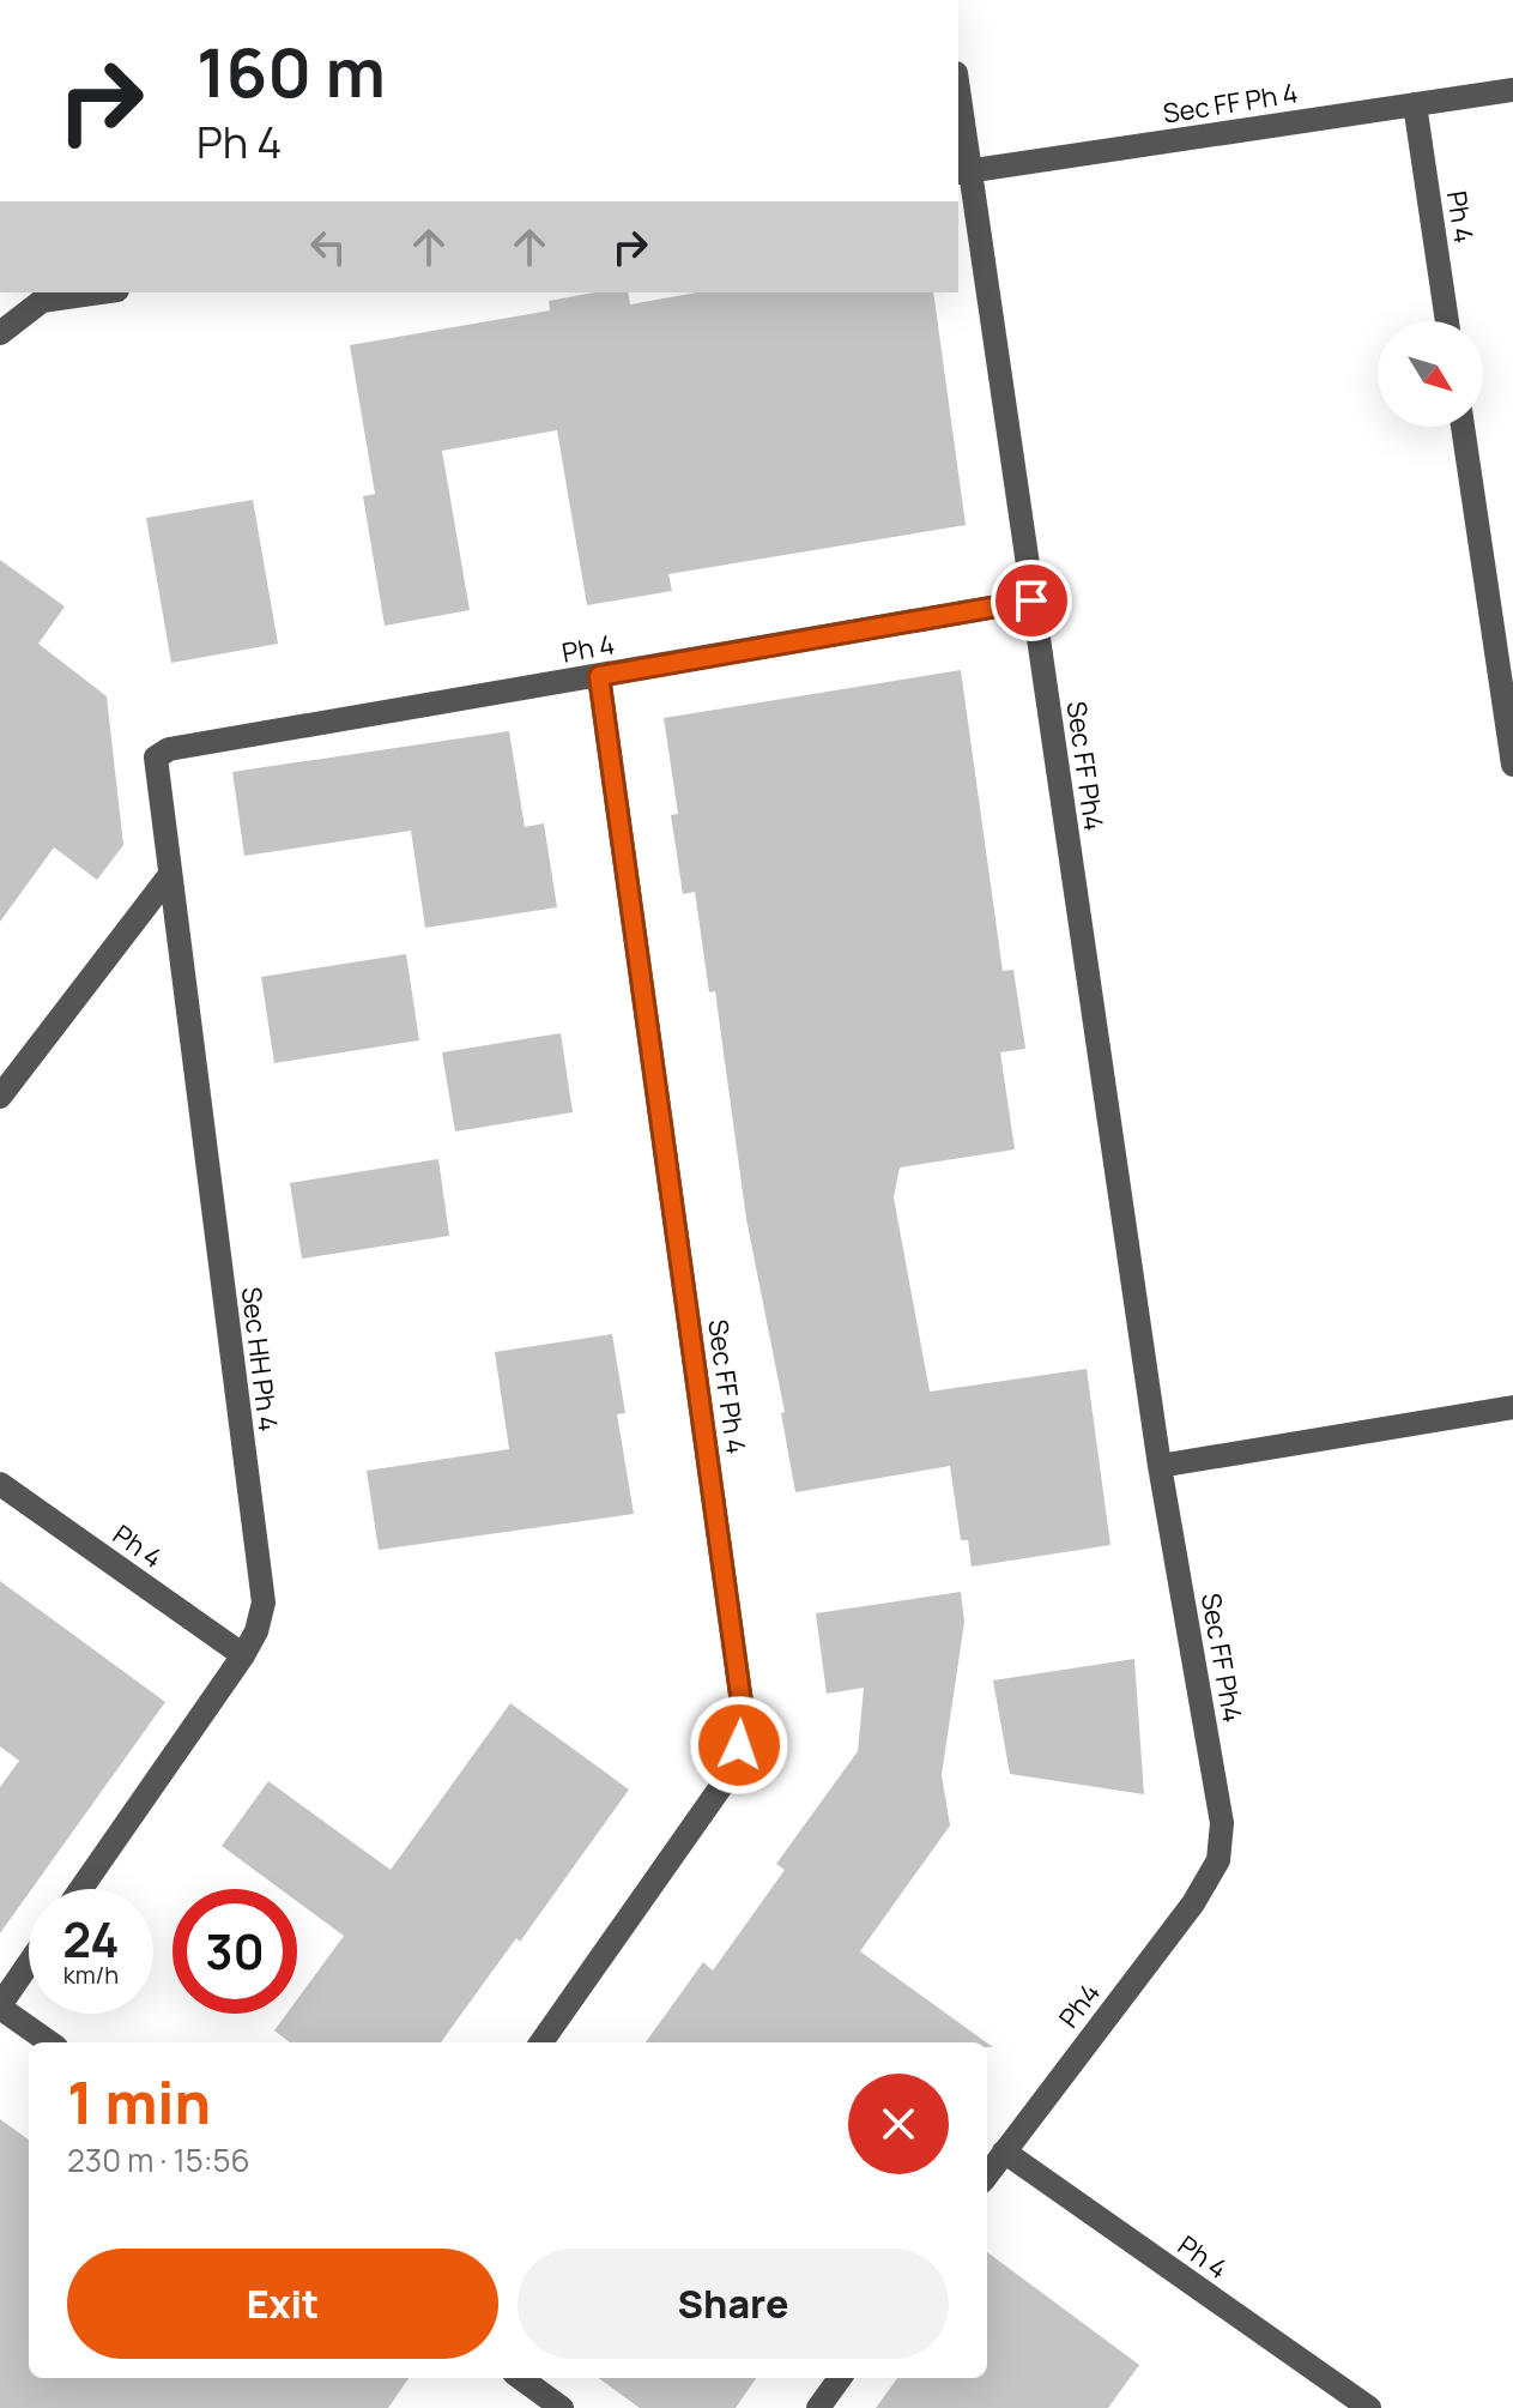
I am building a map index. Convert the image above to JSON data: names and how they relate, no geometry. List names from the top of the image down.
{
  "streets": {
    "street": [
      "Sec FF Ph 4",
      "Ph 4",
      "Sec FF Ph4",
      "Sec HH Ph 4",
      "Ph4"
    ]
  },
  "crossings": [
    ["Sec FF Ph 4", "Ph 4"],
    ["Sec FF Ph 4", "Sec FF Ph4"],
    ["Ph 4", "Sec FF Ph4"],
    ["Ph 4", "Sec HH Ph 4"],
    ["Ph 4", "Ph4"],
    ["Sec FF Ph4", "Ph4"]
  ],
  "north": "bottom right",
  "page": {
    "turn": ["160 m", "Ph 4"],
    "speed": "24 km/h",
    "limit": "30",
    "heading": ["1 min", "230 m · 15:56"],
    "buttons": ["Exit", "Share"]
  }
}
